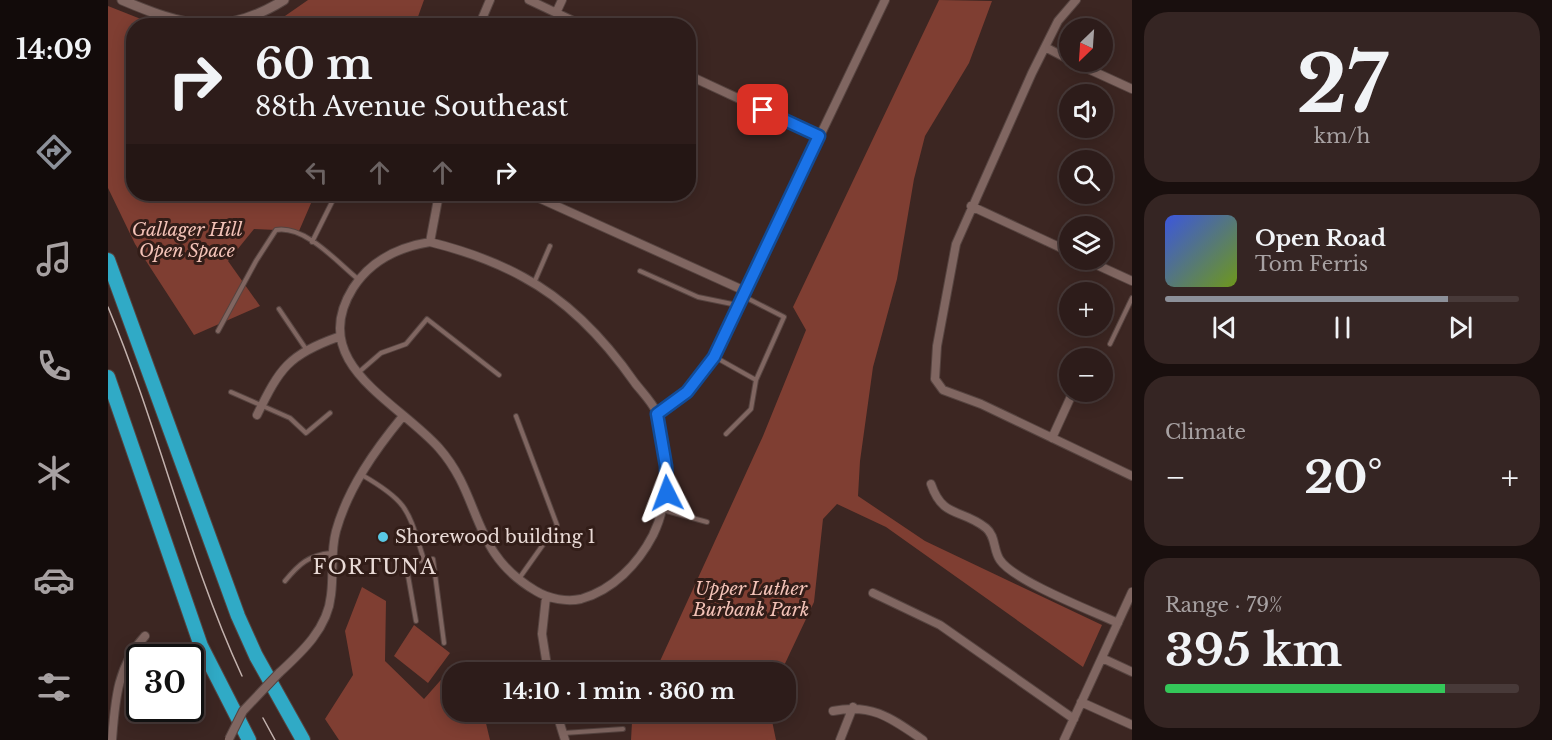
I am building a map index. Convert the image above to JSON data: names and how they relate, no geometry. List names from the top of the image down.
{
  "districts": ["FORTUNA"],
  "parks": ["Gallager Hill Open Space", "Upper Luther Burbank Park"],
  "places": ["Shorewood building 1"],
  "north": "bottom left",
  "page": {
    "tabs": "14:09",
    "tile": [
      ["27", "km/h"],
      "Climate",
      ["Range · 79%", "395 km"]
    ],
    "map_buttons": ["+", "−"],
    "turn": ["60 m", "88th Avenue Southeast"],
    "song": ["Open Road", "Tom Ferris"],
    "heat": ["−", "20°", "+"],
    "limit": "30",
    "trip": "14:10 · 1 min · 360 m"
  }
}
